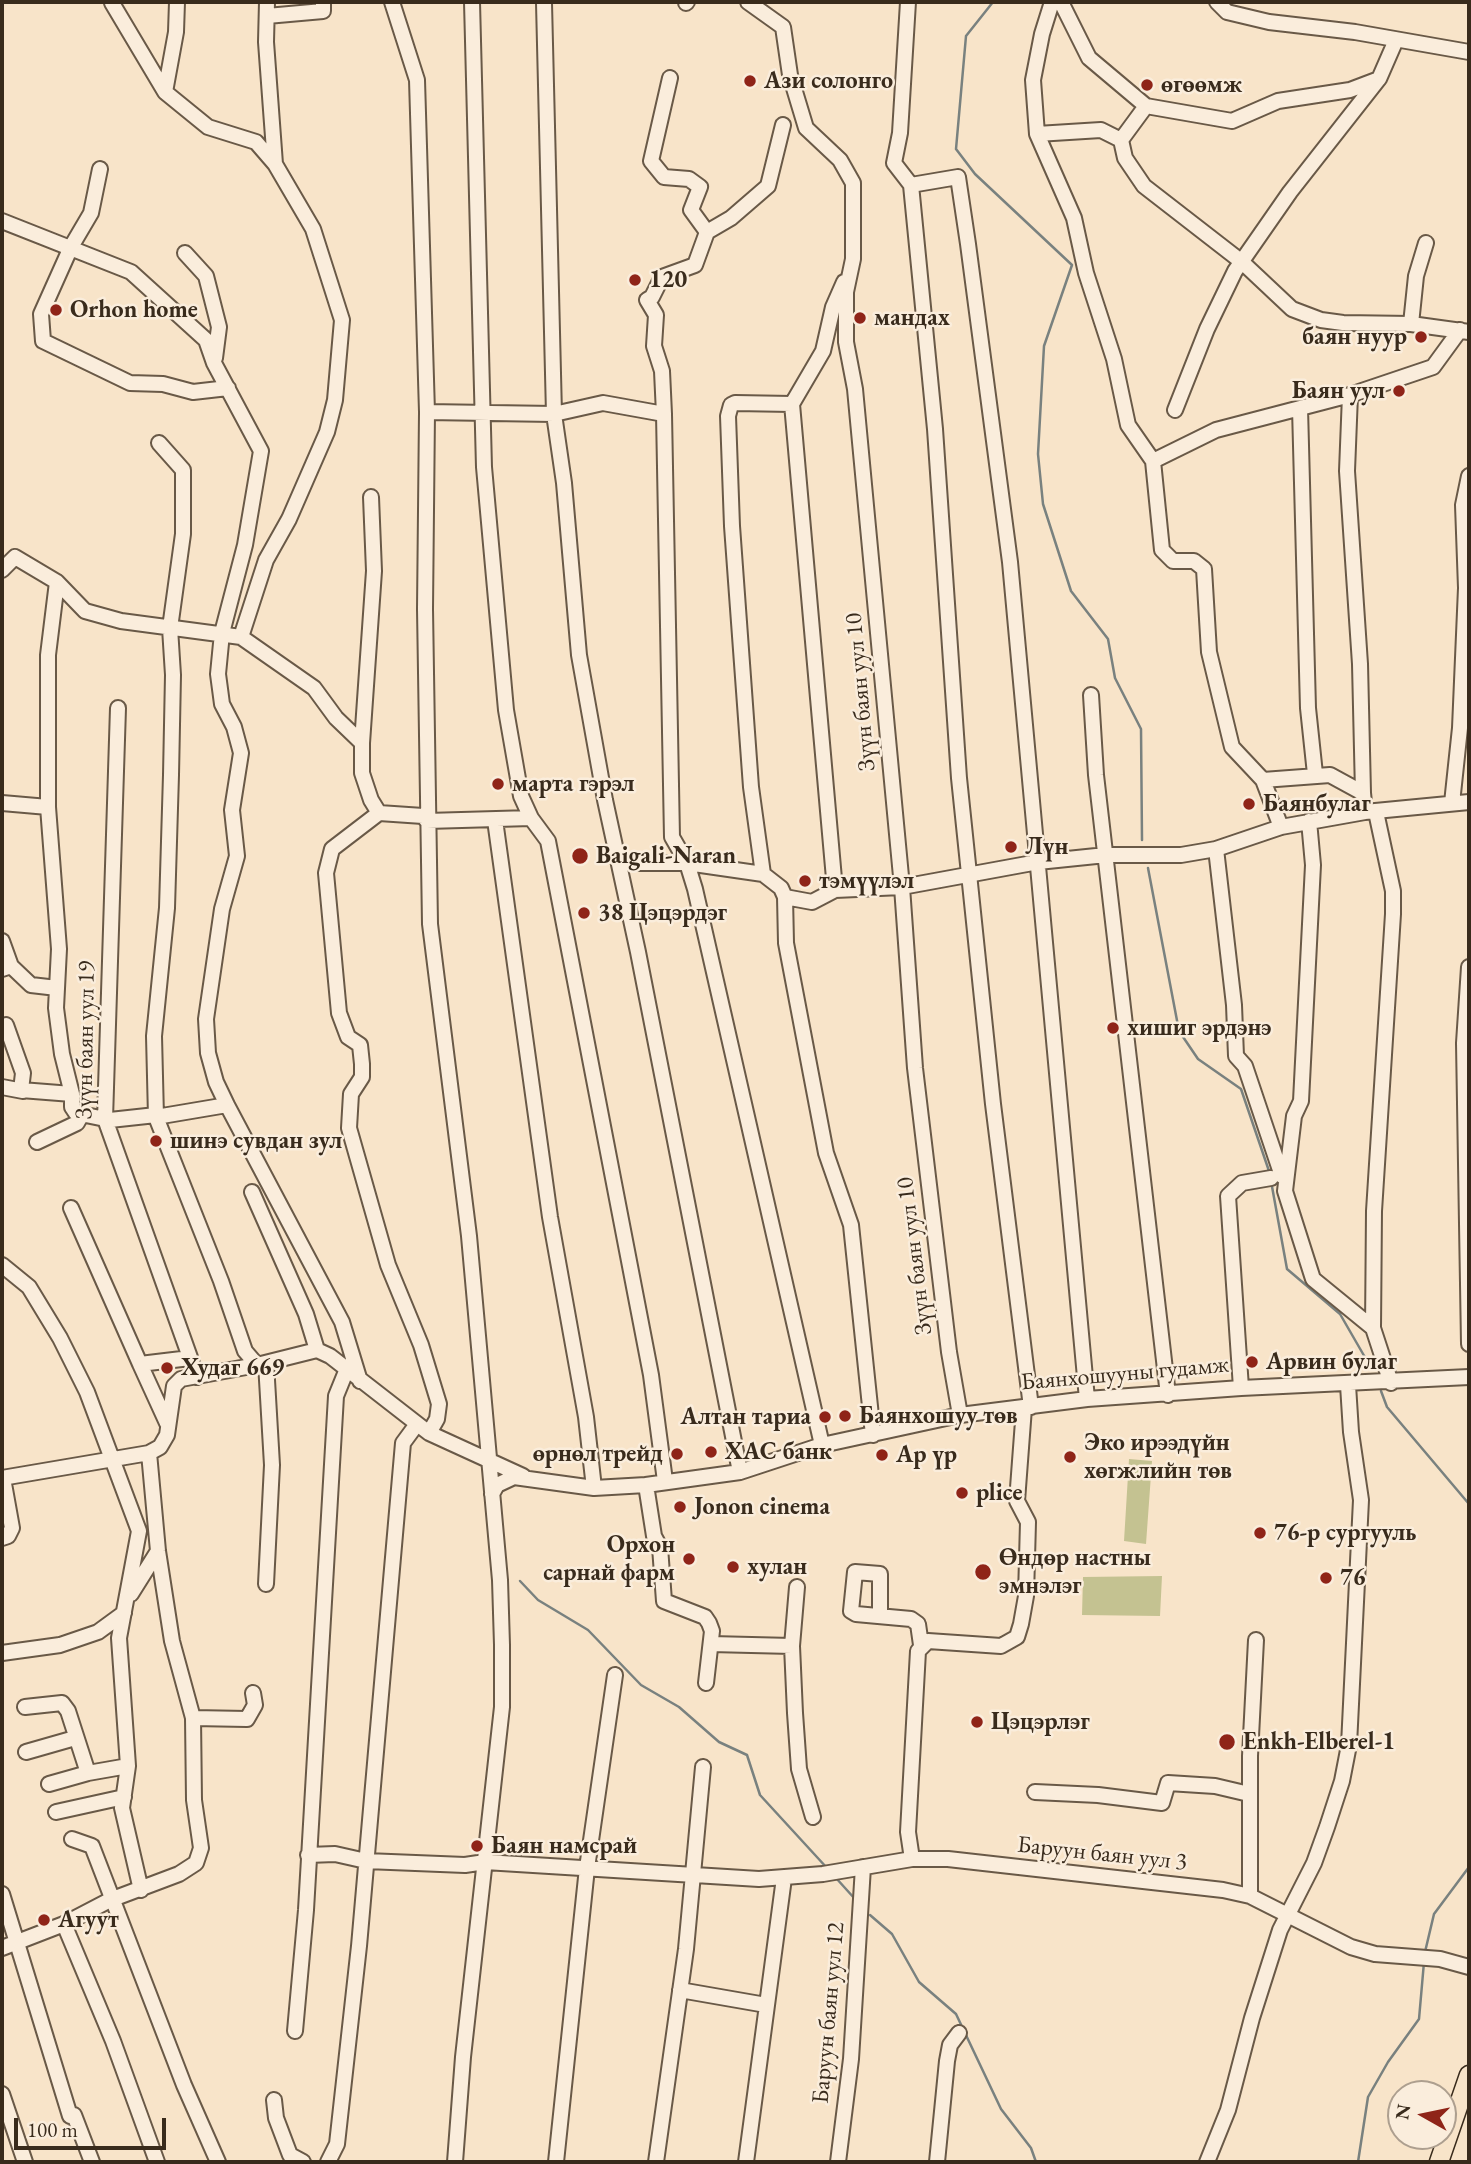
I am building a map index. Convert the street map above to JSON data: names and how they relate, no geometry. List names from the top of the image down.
{
  "streets": {
    "street": [
      "Зүүн баян уул 10",
      "Зүүн баян уул 19",
      "Баянхошууны гудамж",
      "Баруун баян уул 3",
      "Баруун баян уул 12"
    ]
  },
  "crossings": [
    ["Зүүн баян уул 10", "Баянхошууны гудамж"],
    ["Баруун баян уул 3", "Баруун баян уул 12"]
  ],
  "places": [
    "Ази солонго",
    "өгөөмж",
    "120",
    "Orhon home",
    "мандах",
    "баян нуур",
    "Баян уул",
    "марта гэрэл",
    "Баянбулаг",
    "Лүн",
    "Baigali-Naran",
    "тэмүүлэл",
    "38 Цэцэрдэг",
    "хишиг эрдэнэ",
    "шинэ сувдан зул",
    "Арвин булаг",
    "Худаг 669",
    "Баянхошуу төв",
    "Алтан тариа",
    "ХАС банк",
    "өрнөл трейд",
    "Ар үр",
    "Эко ирээдүйн хөгжлийн төв",
    "plice",
    "Jonon cinema",
    "76-р сургууль",
    "Орхон сарнай фарм",
    "хулан",
    "Өндөр настны эмнэлэг",
    "76",
    "Цэцэрлэг",
    "Enkh-Elberel-1",
    "Баян намсрай",
    "Агуут"
  ],
  "scale_bar": "100 m",
  "north": "left"
}
